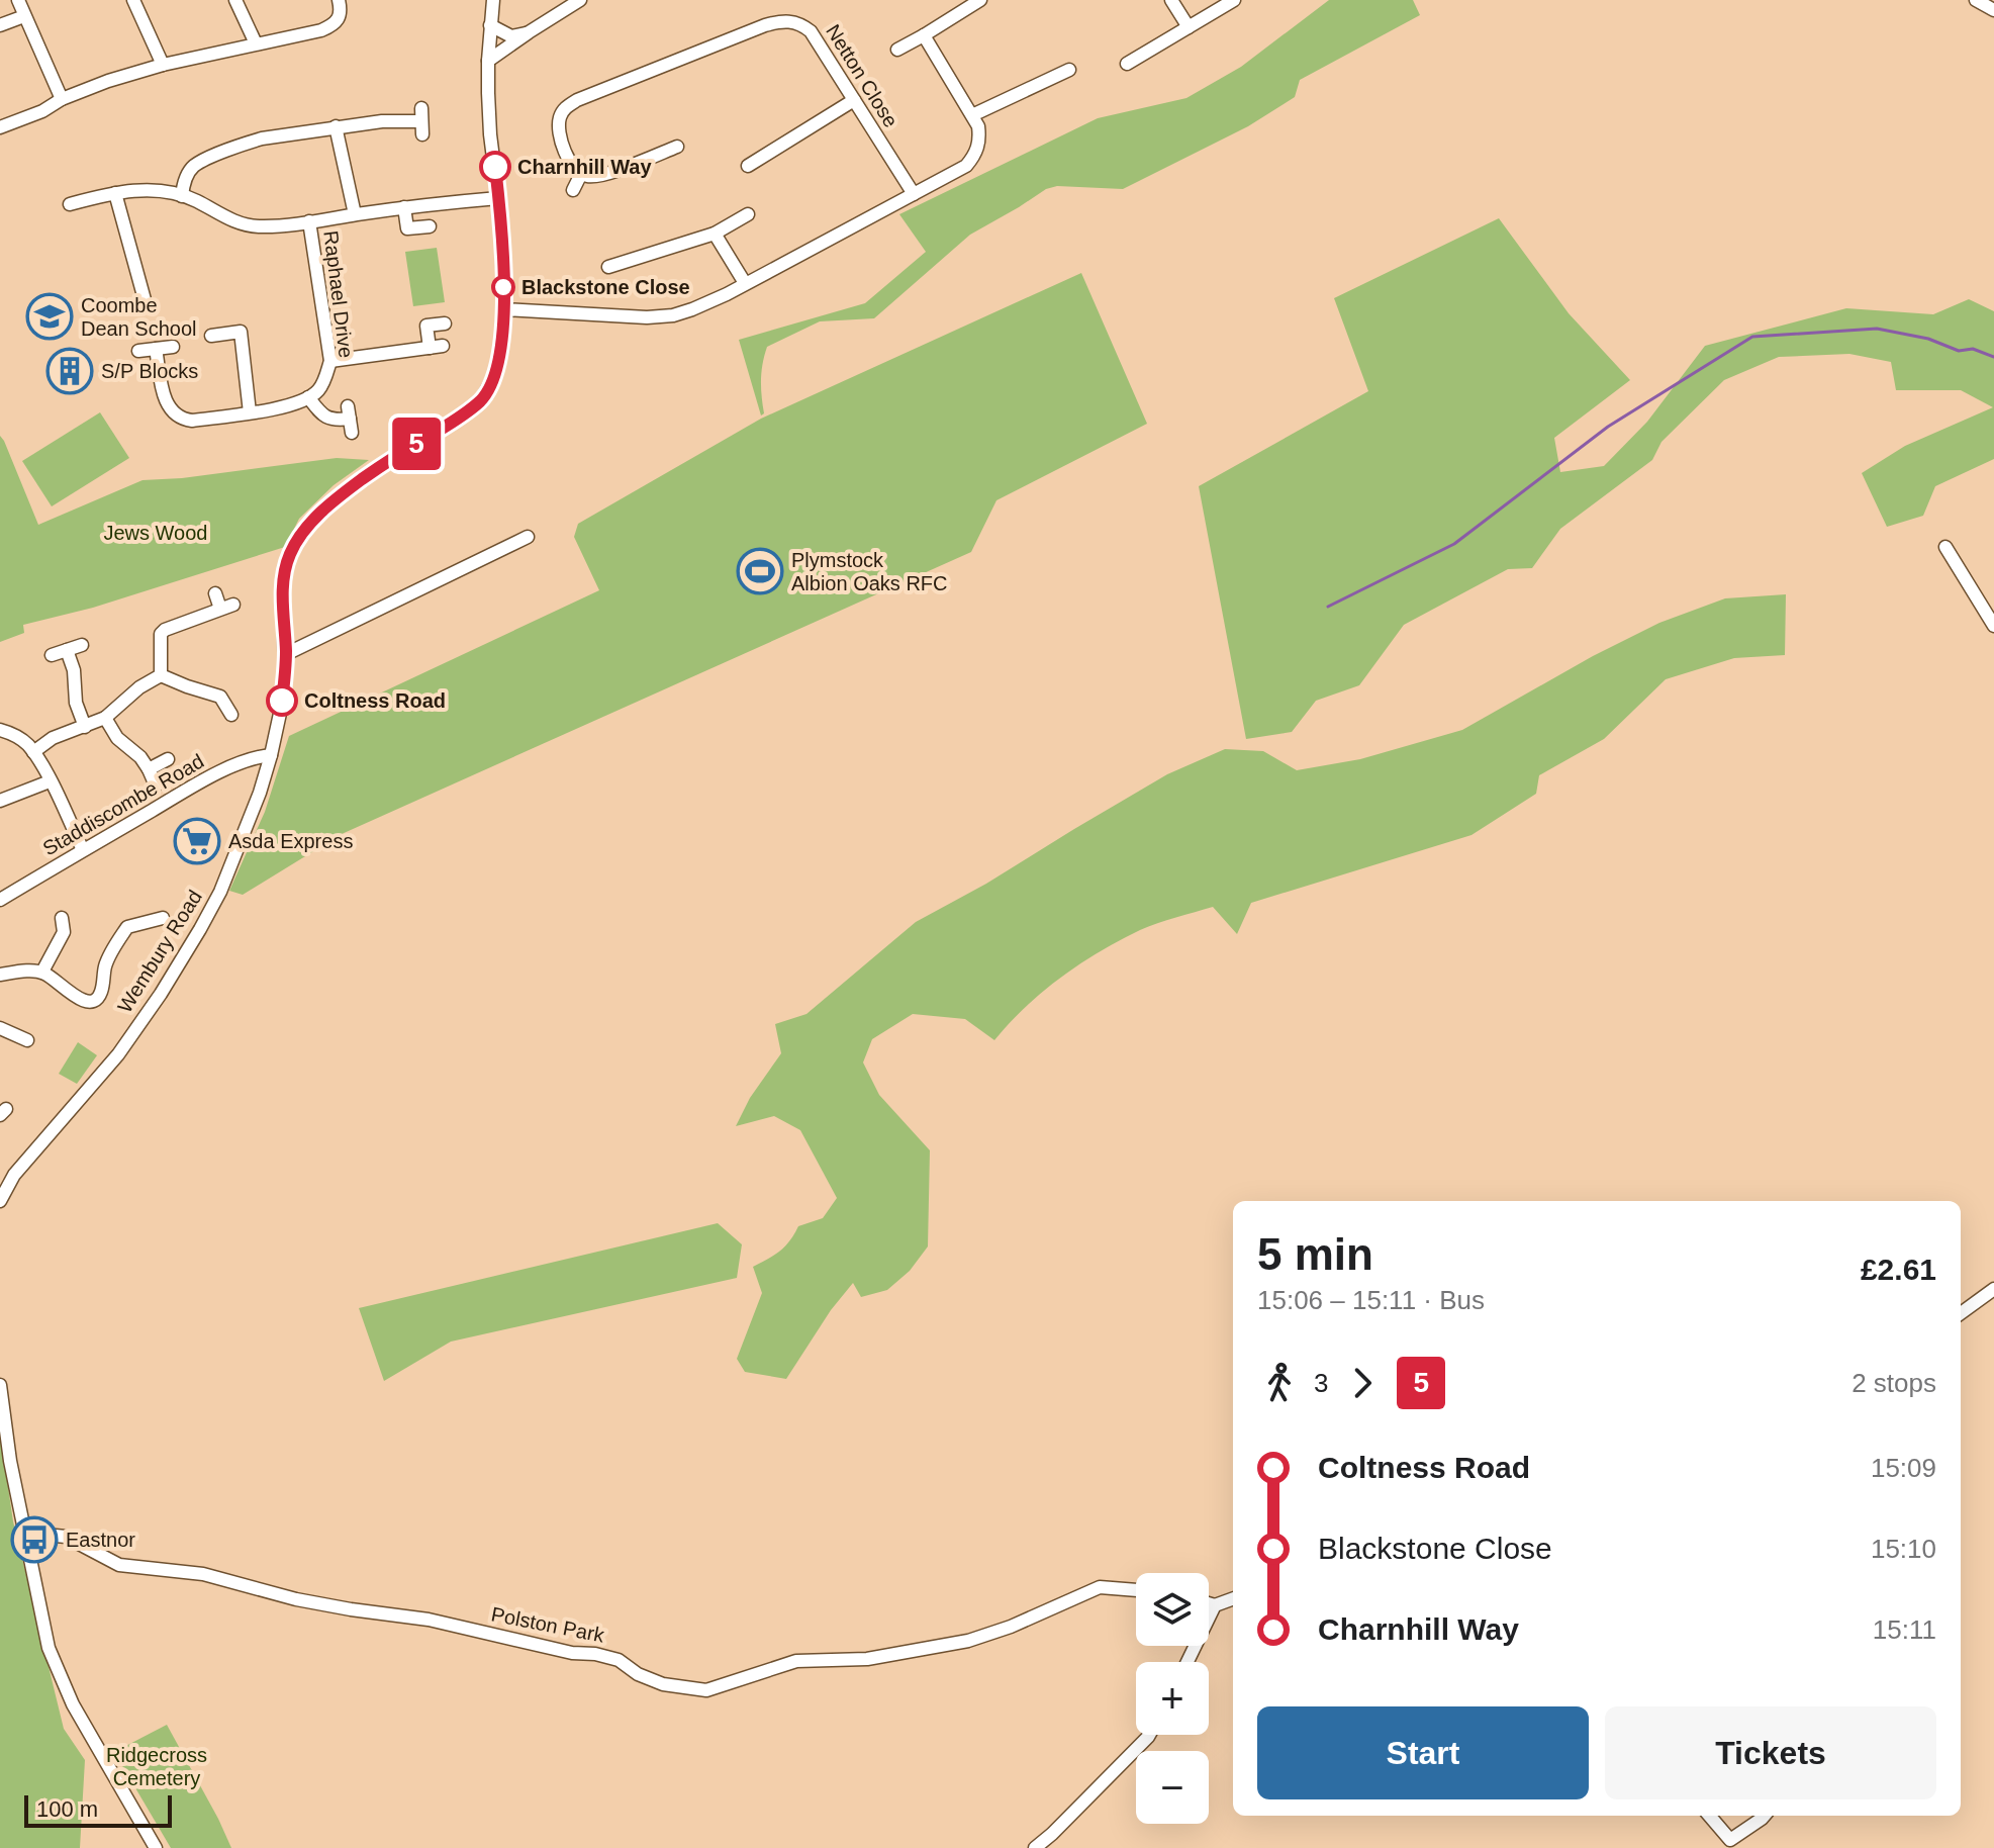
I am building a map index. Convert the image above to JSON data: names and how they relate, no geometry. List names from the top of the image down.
{
  "streets": {
    "street": [
      "Netton Close",
      "Raphael Drive",
      "Staddiscombe Road",
      "Wembury Road",
      "Polston Park"
    ]
  },
  "crossings": [
    ["Staddiscombe Road", "Wembury Road"]
  ],
  "parks": ["Jews Wood", "Ridgecross Cemetery"],
  "places": {
    "other": ["Charnhill Way", "Blackstone Close", "Coltness Road"],
    "school or university": ["Coombe Dean School"],
    "building": ["S/P Blocks"],
    "sports": ["Plymstock Albion Oaks RFC"],
    "supermarket": ["Asda Express"],
    "bus stop": ["Eastnor"]
  },
  "lines": ["bus line 5"],
  "scale_bar": "100 m",
  "page": {
    "on_map": "5",
    "heading": ["5 min", "15:06 – 15:11 · Bus", "£2.61"],
    "legs": ["3", "5", "2 stops"],
    "list": [
      {
        "name": "Coltness Road",
        "value": "15:09"
      },
      {
        "name": "Blackstone Close",
        "value": "15:10"
      },
      {
        "name": "Charnhill Way",
        "value": "15:11"
      }
    ],
    "map_buttons": ["+", "−"],
    "buttons": ["Start", "Tickets"],
    "scale": "100 m"
  }
}
